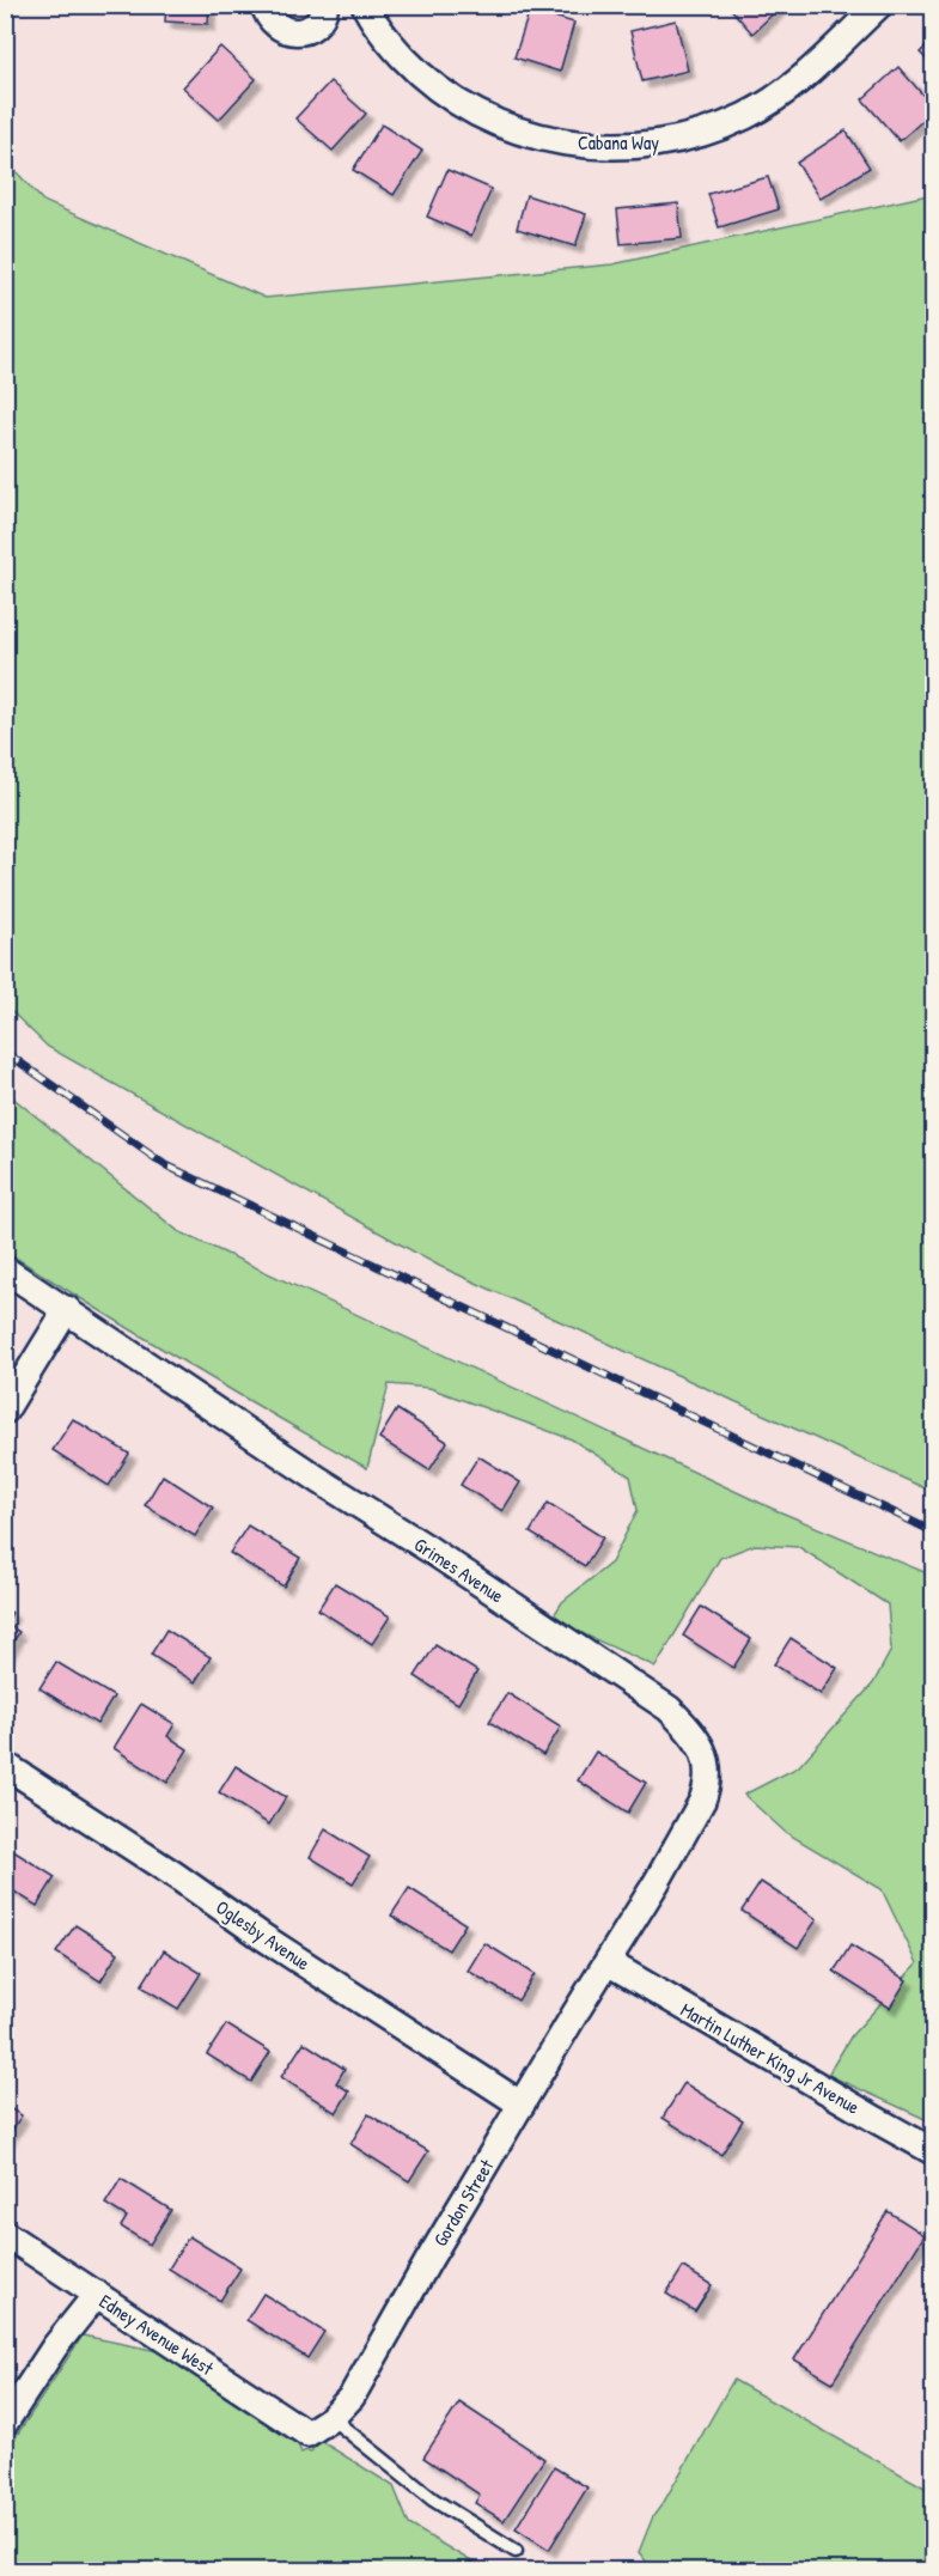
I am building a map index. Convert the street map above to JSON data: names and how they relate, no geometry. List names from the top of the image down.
{
  "streets": {
    "street": [
      "Cabana Way",
      "Grimes Avenue",
      "Oglesby Avenue",
      "Martin Luther King Jr Avenue",
      "Gordon Street",
      "Edney Avenue West"
    ]
  },
  "crossings": [
    ["Grimes Avenue", "Martin Luther King Jr Avenue"],
    ["Grimes Avenue", "Gordon Street"],
    ["Oglesby Avenue", "Gordon Street"],
    ["Martin Luther King Jr Avenue", "Gordon Street"],
    ["Gordon Street", "Edney Avenue West"]
  ]
}
